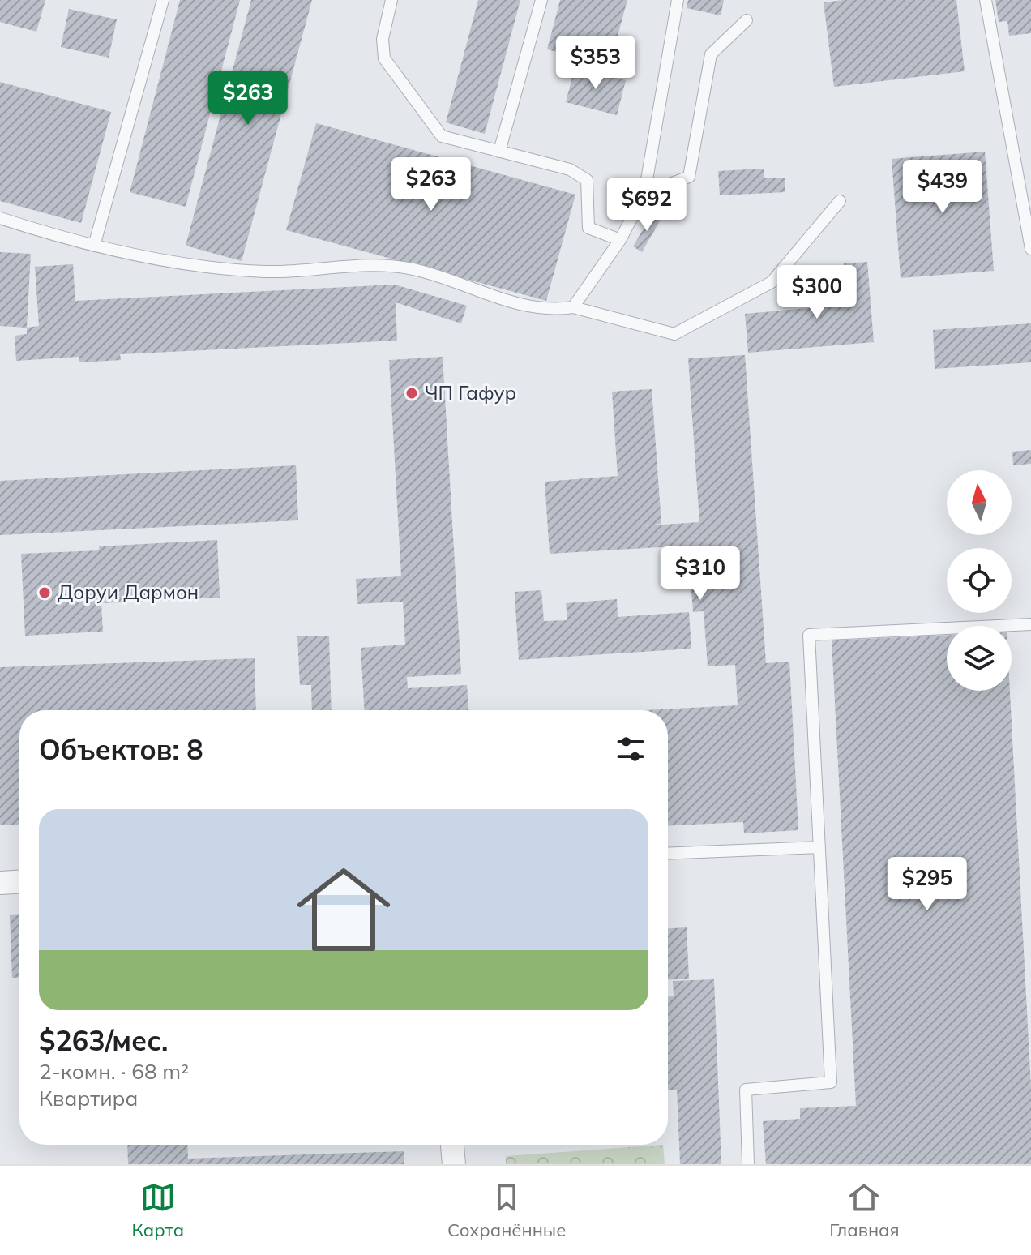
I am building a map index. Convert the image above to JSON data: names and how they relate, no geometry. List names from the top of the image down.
{
  "places": ["ЧП Гафур", "Доруи Дармон"],
  "north": "top",
  "page": {
    "price": [
      "$353",
      "$263",
      "$263",
      "$439",
      "$692",
      "$300",
      "$310",
      "$295"
    ],
    "heading": "Объектов: 8",
    "list": [
      {
        "name": "$263/мес.",
        "note": "2-комн. · 68 m² · Квартира"
      }
    ],
    "tabs": ["Карта", "Сохранённые", "Главная"]
  }
}
